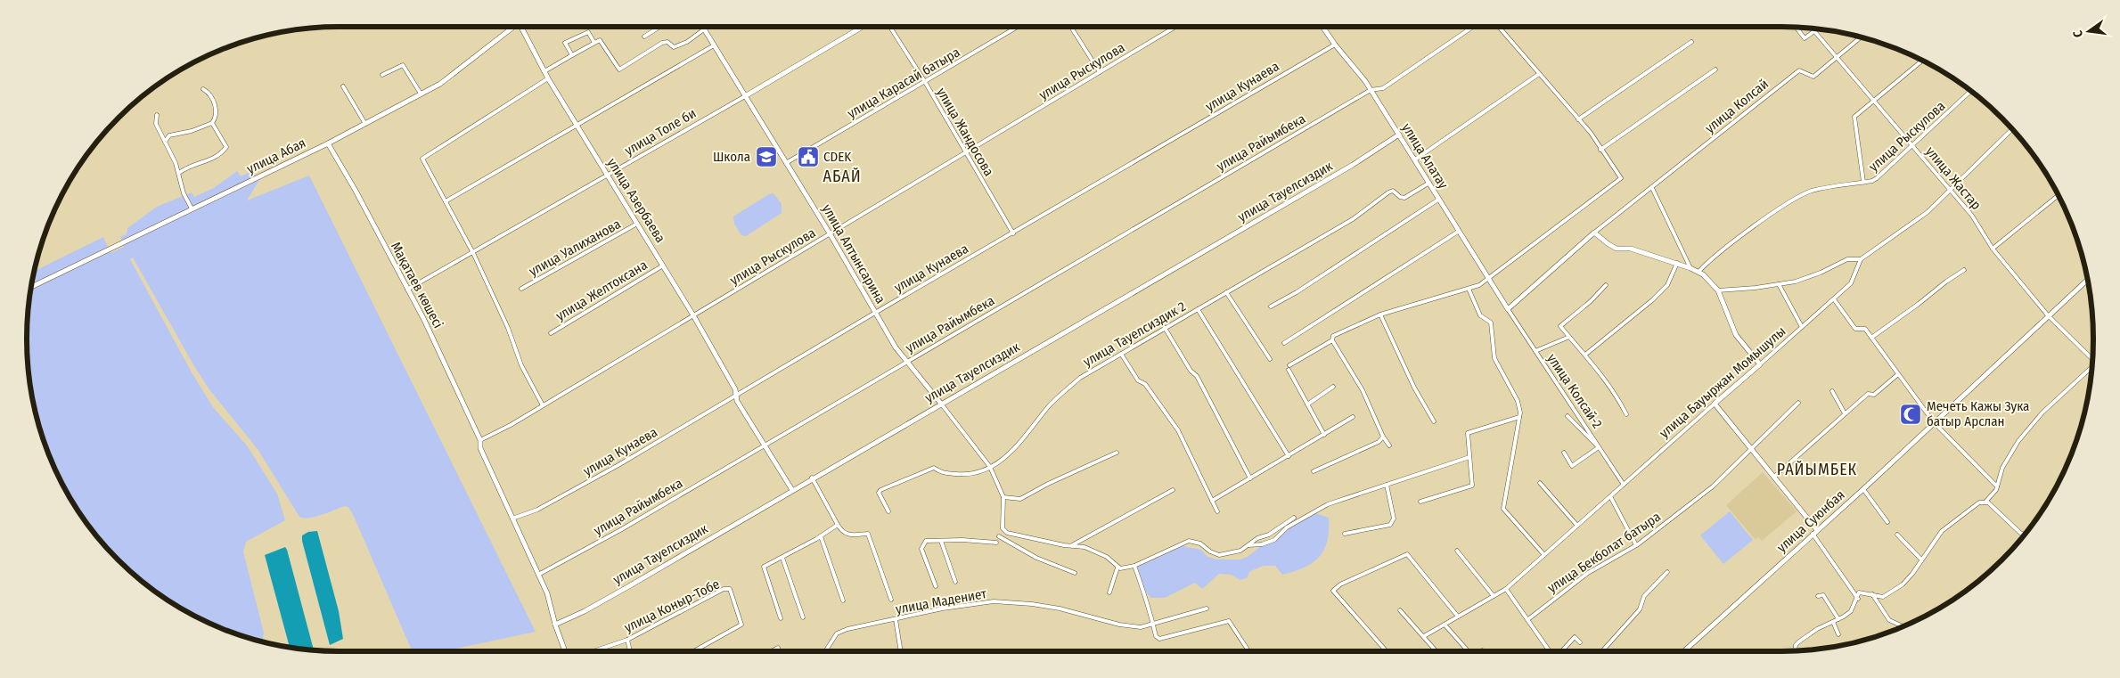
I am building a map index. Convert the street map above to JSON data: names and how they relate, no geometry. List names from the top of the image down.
{
  "streets": {
    "street": [
      "улица Рыскулова",
      "улица Карасай батыра",
      "улица Кунаева",
      "улица Колсай",
      "улица Толе би",
      "улица Жандосова",
      "улица Райымбека",
      "улица Абая",
      "улица Алатау",
      "улица Жастар",
      "улица Тауелсиздик",
      "улица Азербаева",
      "улица Уалиханова",
      "улица Алтынсарина",
      "Мақатаев көшесі",
      "улица Желтоксана",
      "улица Тауелсиздик 2",
      "улица Бауыржан Момышулы",
      "улица Колсай-2",
      "улица Суюнбая",
      "улица Бекболат батыра",
      "улица Мадениет",
      "улица Коныр-Тобе"
    ]
  },
  "crossings": [
    ["улица Рыскулова", "улица Жандосова"],
    ["улица Рыскулова", "улица Жастар"],
    ["улица Рыскулова", "улица Азербаева"],
    ["улица Рыскулова", "улица Алтынсарина"],
    ["улица Рыскулова", "Мақатаев көшесі"],
    ["улица Карасай батыра", "улица Жандосова"],
    ["улица Карасай батыра", "улица Алтынсарина"],
    ["улица Кунаева", "улица Жандосова"],
    ["улица Кунаева", "улица Алатау"],
    ["улица Кунаева", "улица Азербаева"],
    ["улица Кунаева", "улица Алтынсарина"],
    ["улица Кунаева", "Мақатаев көшесі"],
    ["улица Колсай", "улица Алатау"],
    ["улица Колсай", "улица Жастар"],
    ["улица Колсай", "улица Колсай-2"],
    ["улица Толе би", "улица Азербаева"],
    ["улица Толе би", "улица Алтынсарина"],
    ["улица Толе би", "Мақатаев көшесі"],
    ["улица Райымбека", "улица Алатау"],
    ["улица Райымбека", "улица Азербаева"],
    ["улица Райымбека", "улица Алтынсарина"],
    ["улица Райымбека", "Мақатаев көшесі"],
    ["улица Абая", "Мақатаев көшесі"],
    ["улица Алатау", "улица Тауелсиздик"],
    ["улица Алатау", "улица Тауелсиздик 2"],
    ["улица Алатау", "улица Колсай-2"],
    ["улица Жастар", "улица Суюнбая"],
    ["улица Тауелсиздик", "улица Азербаева"],
    ["улица Тауелсиздик", "улица Алтынсарина"],
    ["улица Тауелсиздик", "Мақатаев көшесі"],
    ["улица Азербаева", "улица Уалиханова"],
    ["улица Азербаева", "улица Желтоксана"],
    ["улица Алтынсарина", "улица Тауелсиздик 2"],
    ["улица Бауыржан Момышулы", "улица Колсай-2"]
  ],
  "districts": ["АБАЙ", "РАЙЫМБЕК"],
  "places": {
    "school or university": ["Школа"],
    "public building": ["CDEK"],
    "mosque": ["Мечеть Кажы Зука батыр Арслан"]
  },
  "north": "left"
}
